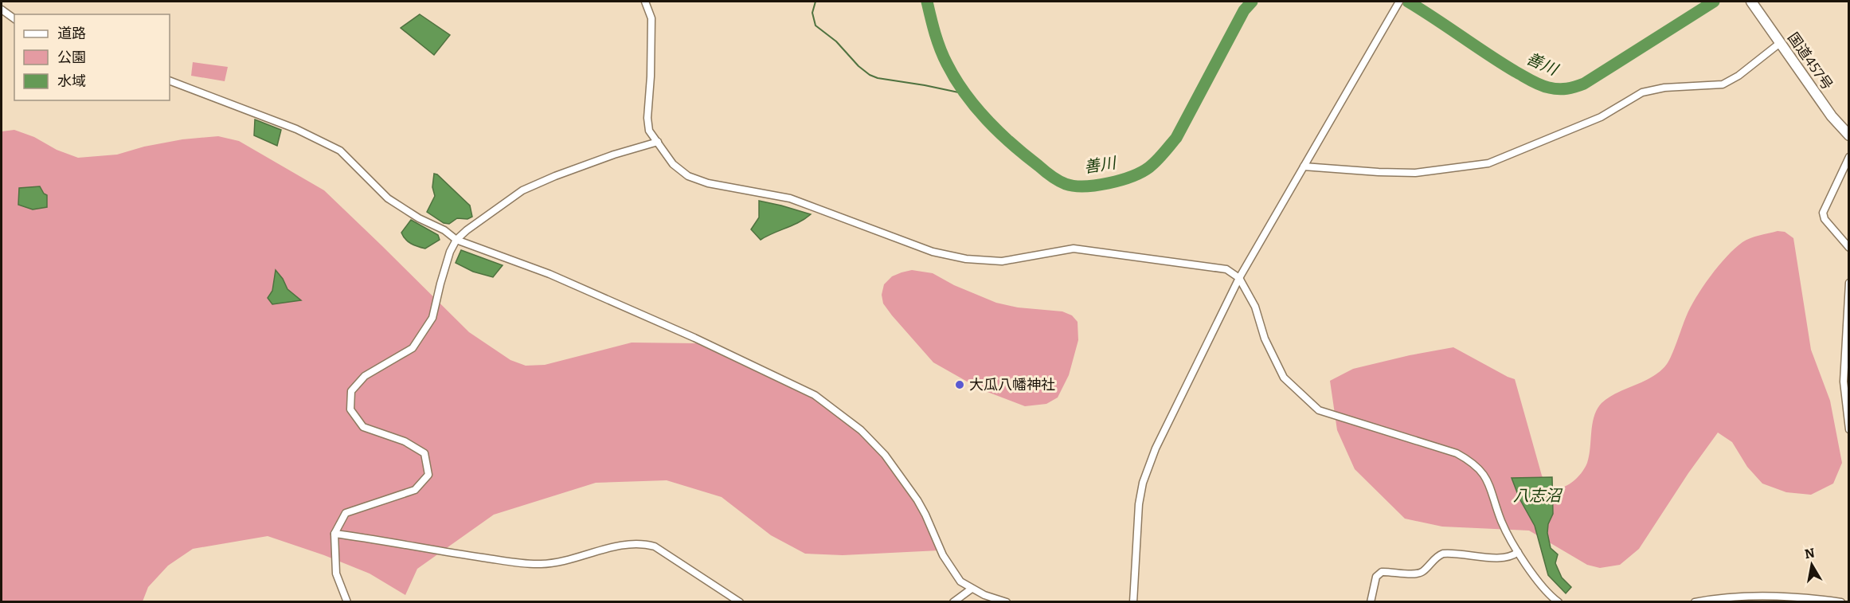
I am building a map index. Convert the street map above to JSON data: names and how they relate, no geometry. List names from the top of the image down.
{
  "streets": {
    "highway": ["国道457号"]
  },
  "water": ["善川", "八志沼"],
  "places": ["大瓜八幡神社"],
  "legend": ["道路", "公園", "水域"],
  "north": "top"
}
